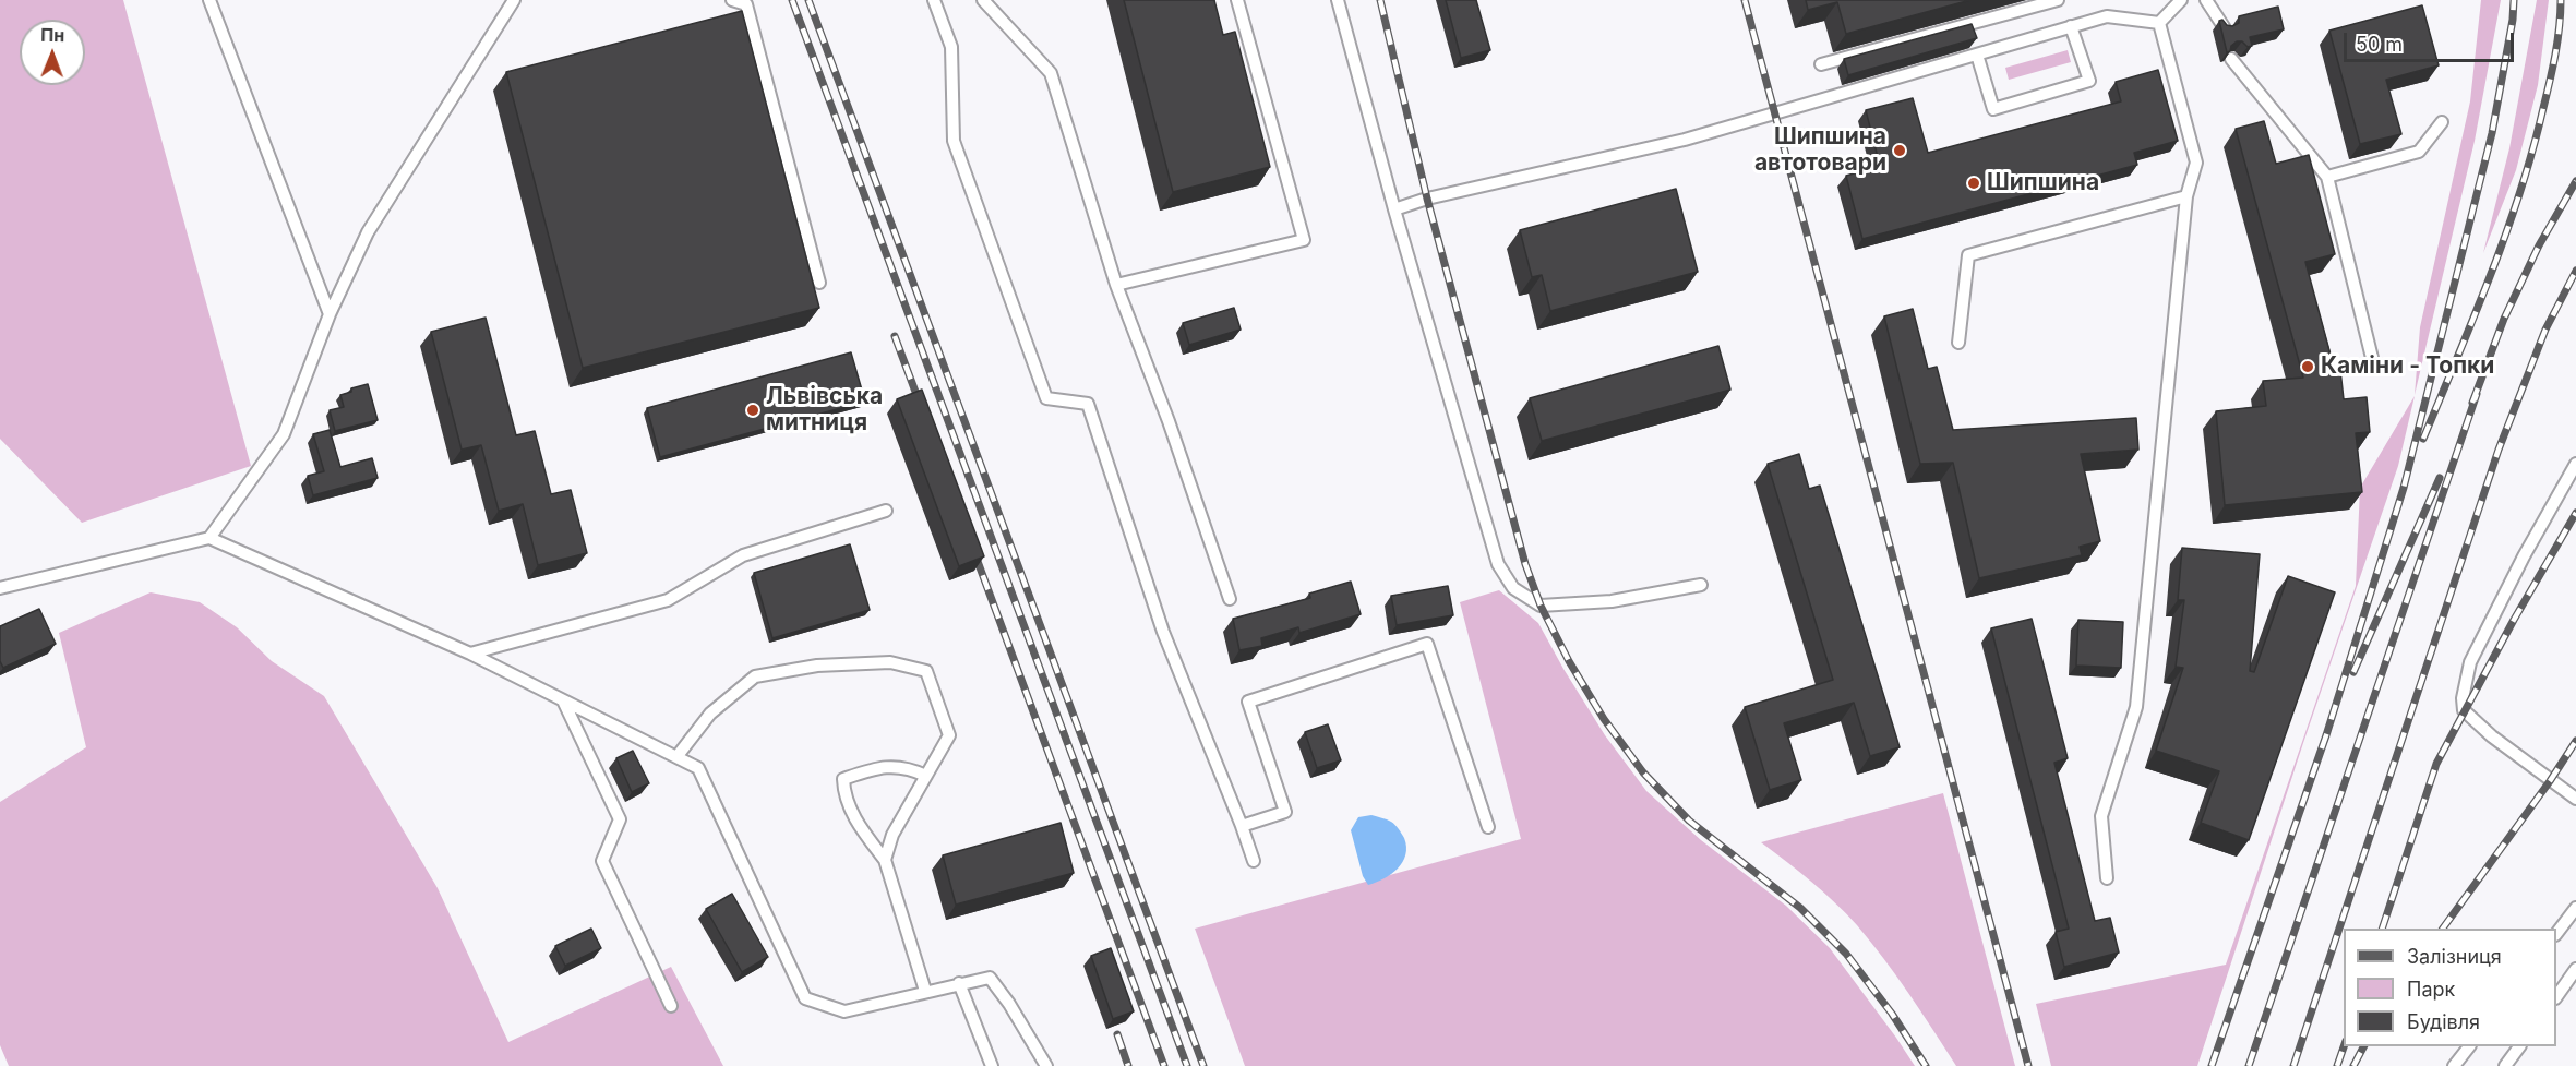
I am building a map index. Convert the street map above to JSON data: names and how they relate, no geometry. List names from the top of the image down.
{
  "places": [
    "Шипшина автотовари",
    "Шипшина",
    "Каміни - Топки",
    "Львівська митниця"
  ],
  "legend": ["Залізниця", "Парк", "Будівля"],
  "scale_bar": "50 m",
  "north": "top"
}
